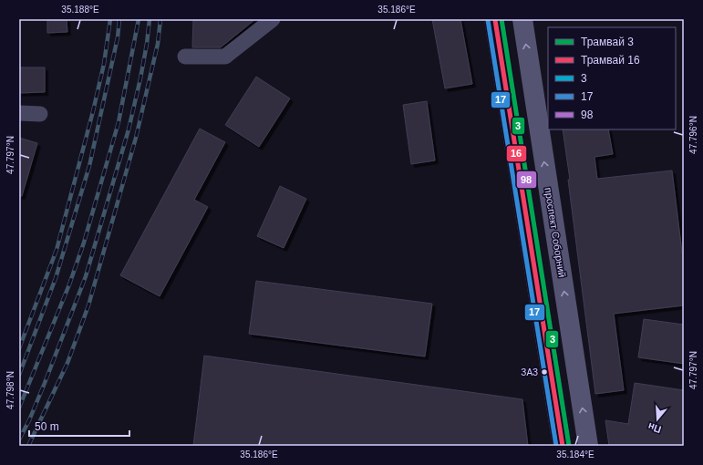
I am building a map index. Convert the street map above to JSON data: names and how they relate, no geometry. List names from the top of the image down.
{
  "streets": {
    "main road": ["проспект Соборний"]
  },
  "places": ["ЗАЗ"],
  "lines": [
    "tram line 3",
    "transit line 3",
    "transit line 98",
    "tram line 16",
    "transit line 17"
  ],
  "legend": [
    "Трамвай 3",
    "Трамвай 16",
    "3",
    "17",
    "98"
  ],
  "scale_bar": "50 m",
  "north": "bottom",
  "coordinates": [
    "35.188°E",
    "35.186°E",
    "47.796°N",
    "47.797°N",
    "47.798°N",
    "35.184°E"
  ]
}
